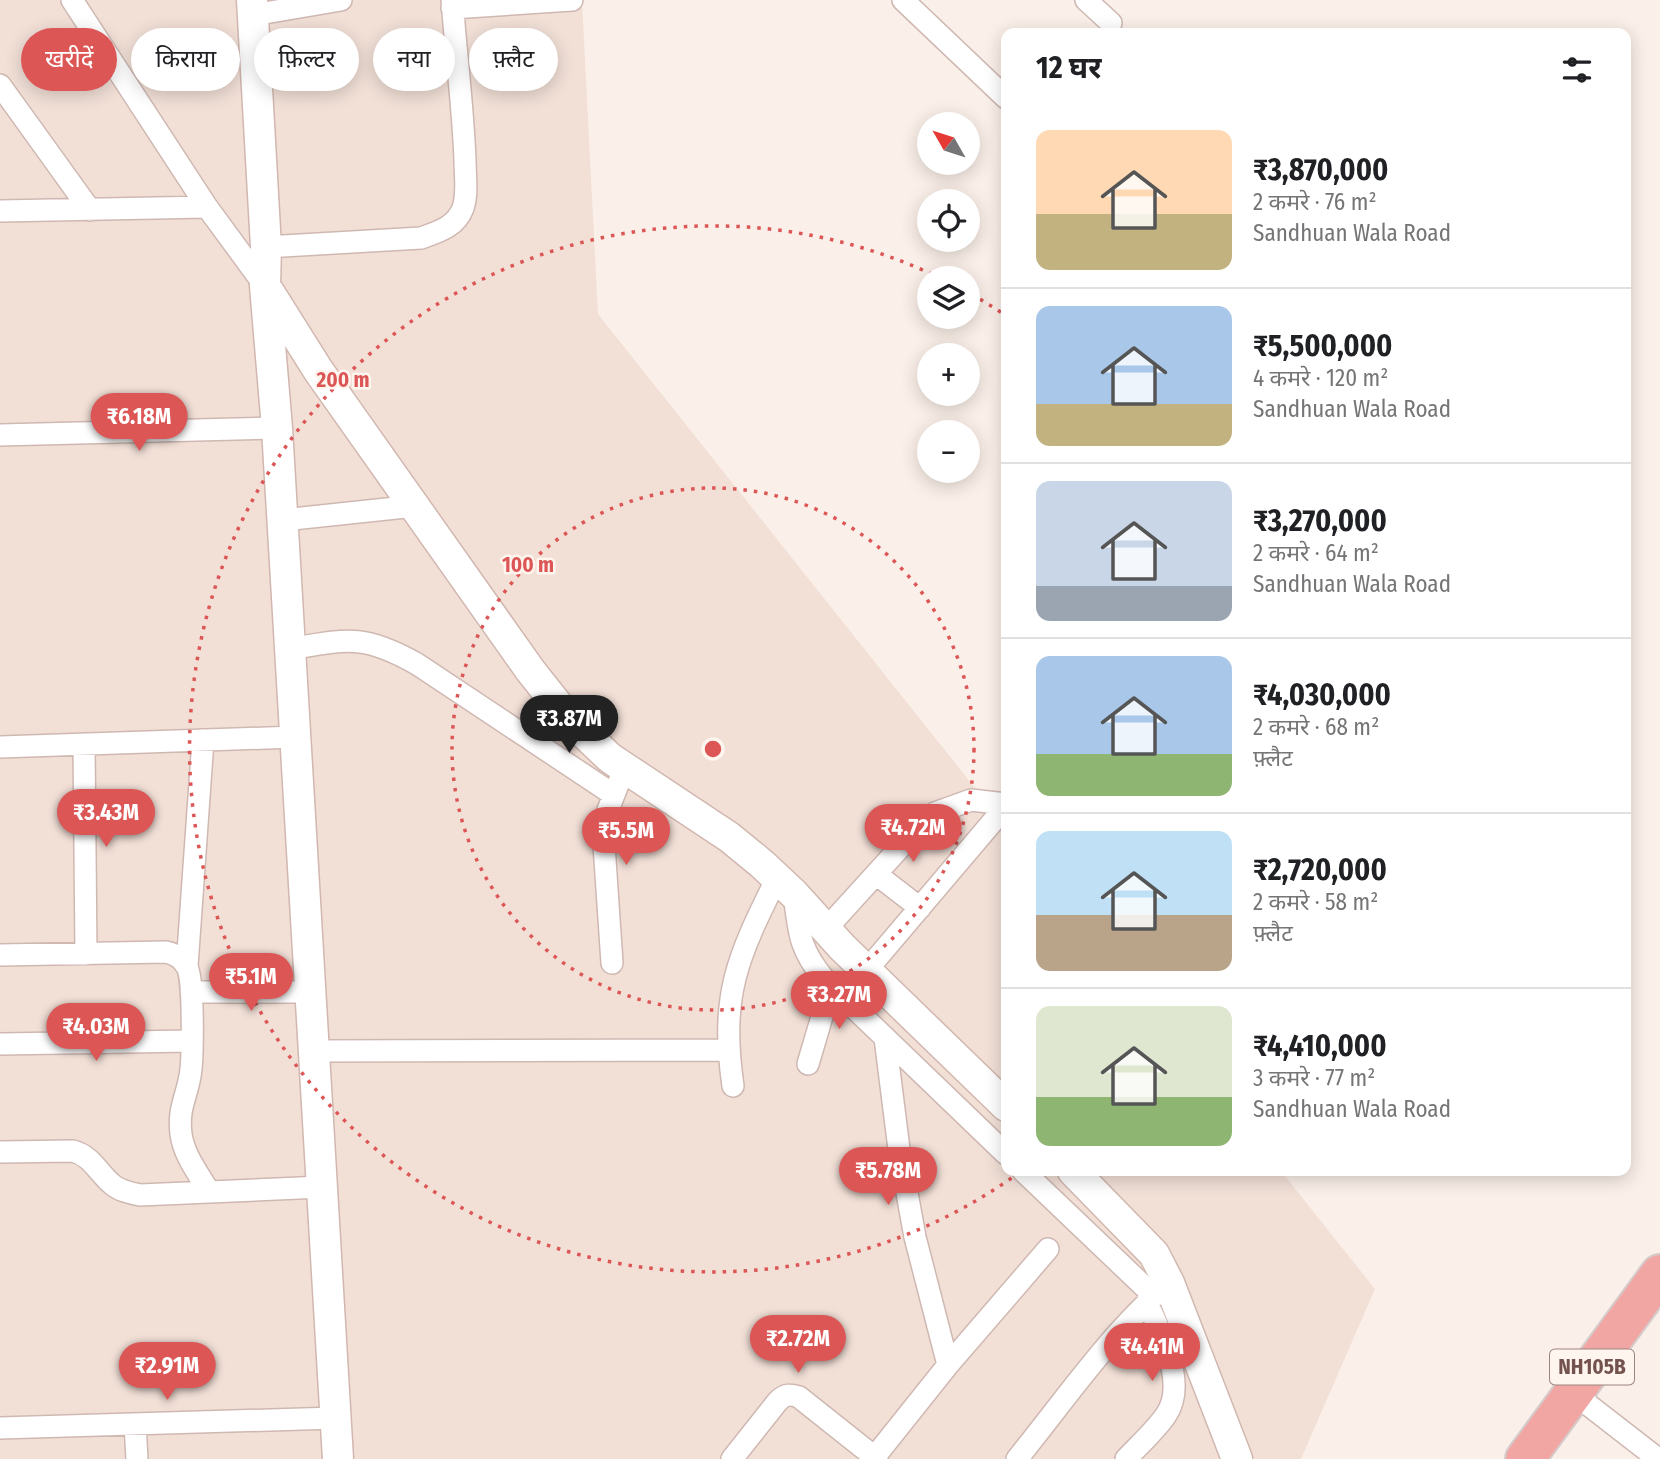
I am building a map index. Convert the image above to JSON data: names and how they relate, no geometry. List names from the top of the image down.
{
  "streets": {
    "highway": ["NH105B"]
  },
  "north": "top left",
  "page": {
    "chip": [
      "खरीदें",
      "किराया",
      "फ़िल्टर",
      "नया",
      "फ़्लैट"
    ],
    "heading": "12 घर",
    "map_buttons": ["+", "−"],
    "list": [
      {
        "name": "₹3,870,000",
        "note": "2 कमरे · 76 m² · Sandhuan Wala Road"
      },
      {
        "name": "₹5,500,000",
        "note": "4 कमरे · 120 m² · Sandhuan Wala Road"
      },
      {
        "name": "₹3,270,000",
        "note": "2 कमरे · 64 m² · Sandhuan Wala Road"
      },
      {
        "name": "₹4,030,000",
        "note": "2 कमरे · 68 m² · फ़्लैट"
      },
      {
        "name": "₹2,720,000",
        "note": "2 कमरे · 58 m² · फ़्लैट"
      },
      {
        "name": "₹4,410,000",
        "note": "3 कमरे · 77 m² · Sandhuan Wala Road"
      }
    ],
    "price": [
      "₹6.18M",
      "₹3.87M",
      "₹3.43M",
      "₹4.72M",
      "₹5.5M",
      "₹5.1M",
      "₹3.27M",
      "₹4.03M",
      "₹5.78M",
      "₹2.72M",
      "₹4.41M",
      "₹2.91M"
    ]
  },
  "rings": ["200 m", "100 m"]
}
